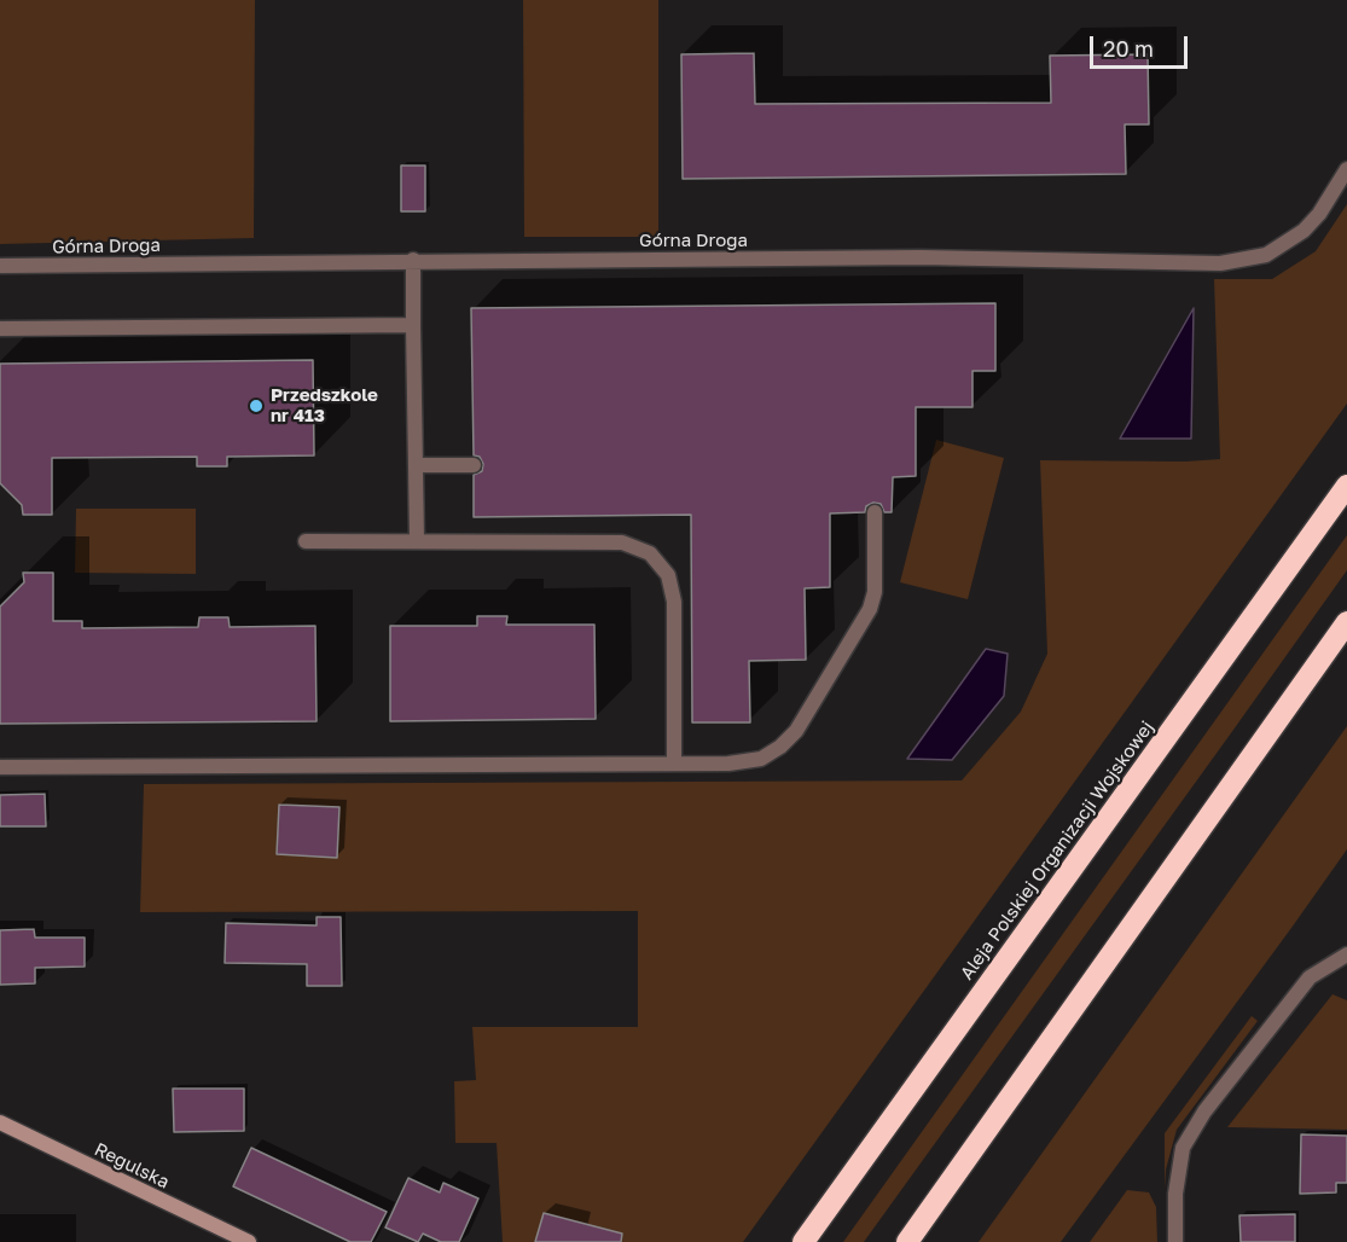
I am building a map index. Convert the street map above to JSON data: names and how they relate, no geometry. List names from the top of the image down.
{
  "streets": {
    "highway": ["Aleja Polskiej Organizacji Wojskowej"],
    "street": ["Górna Droga", "Regulska"]
  },
  "places": ["Przedszkole nr 413"],
  "scale_bar": "20 m"
}
